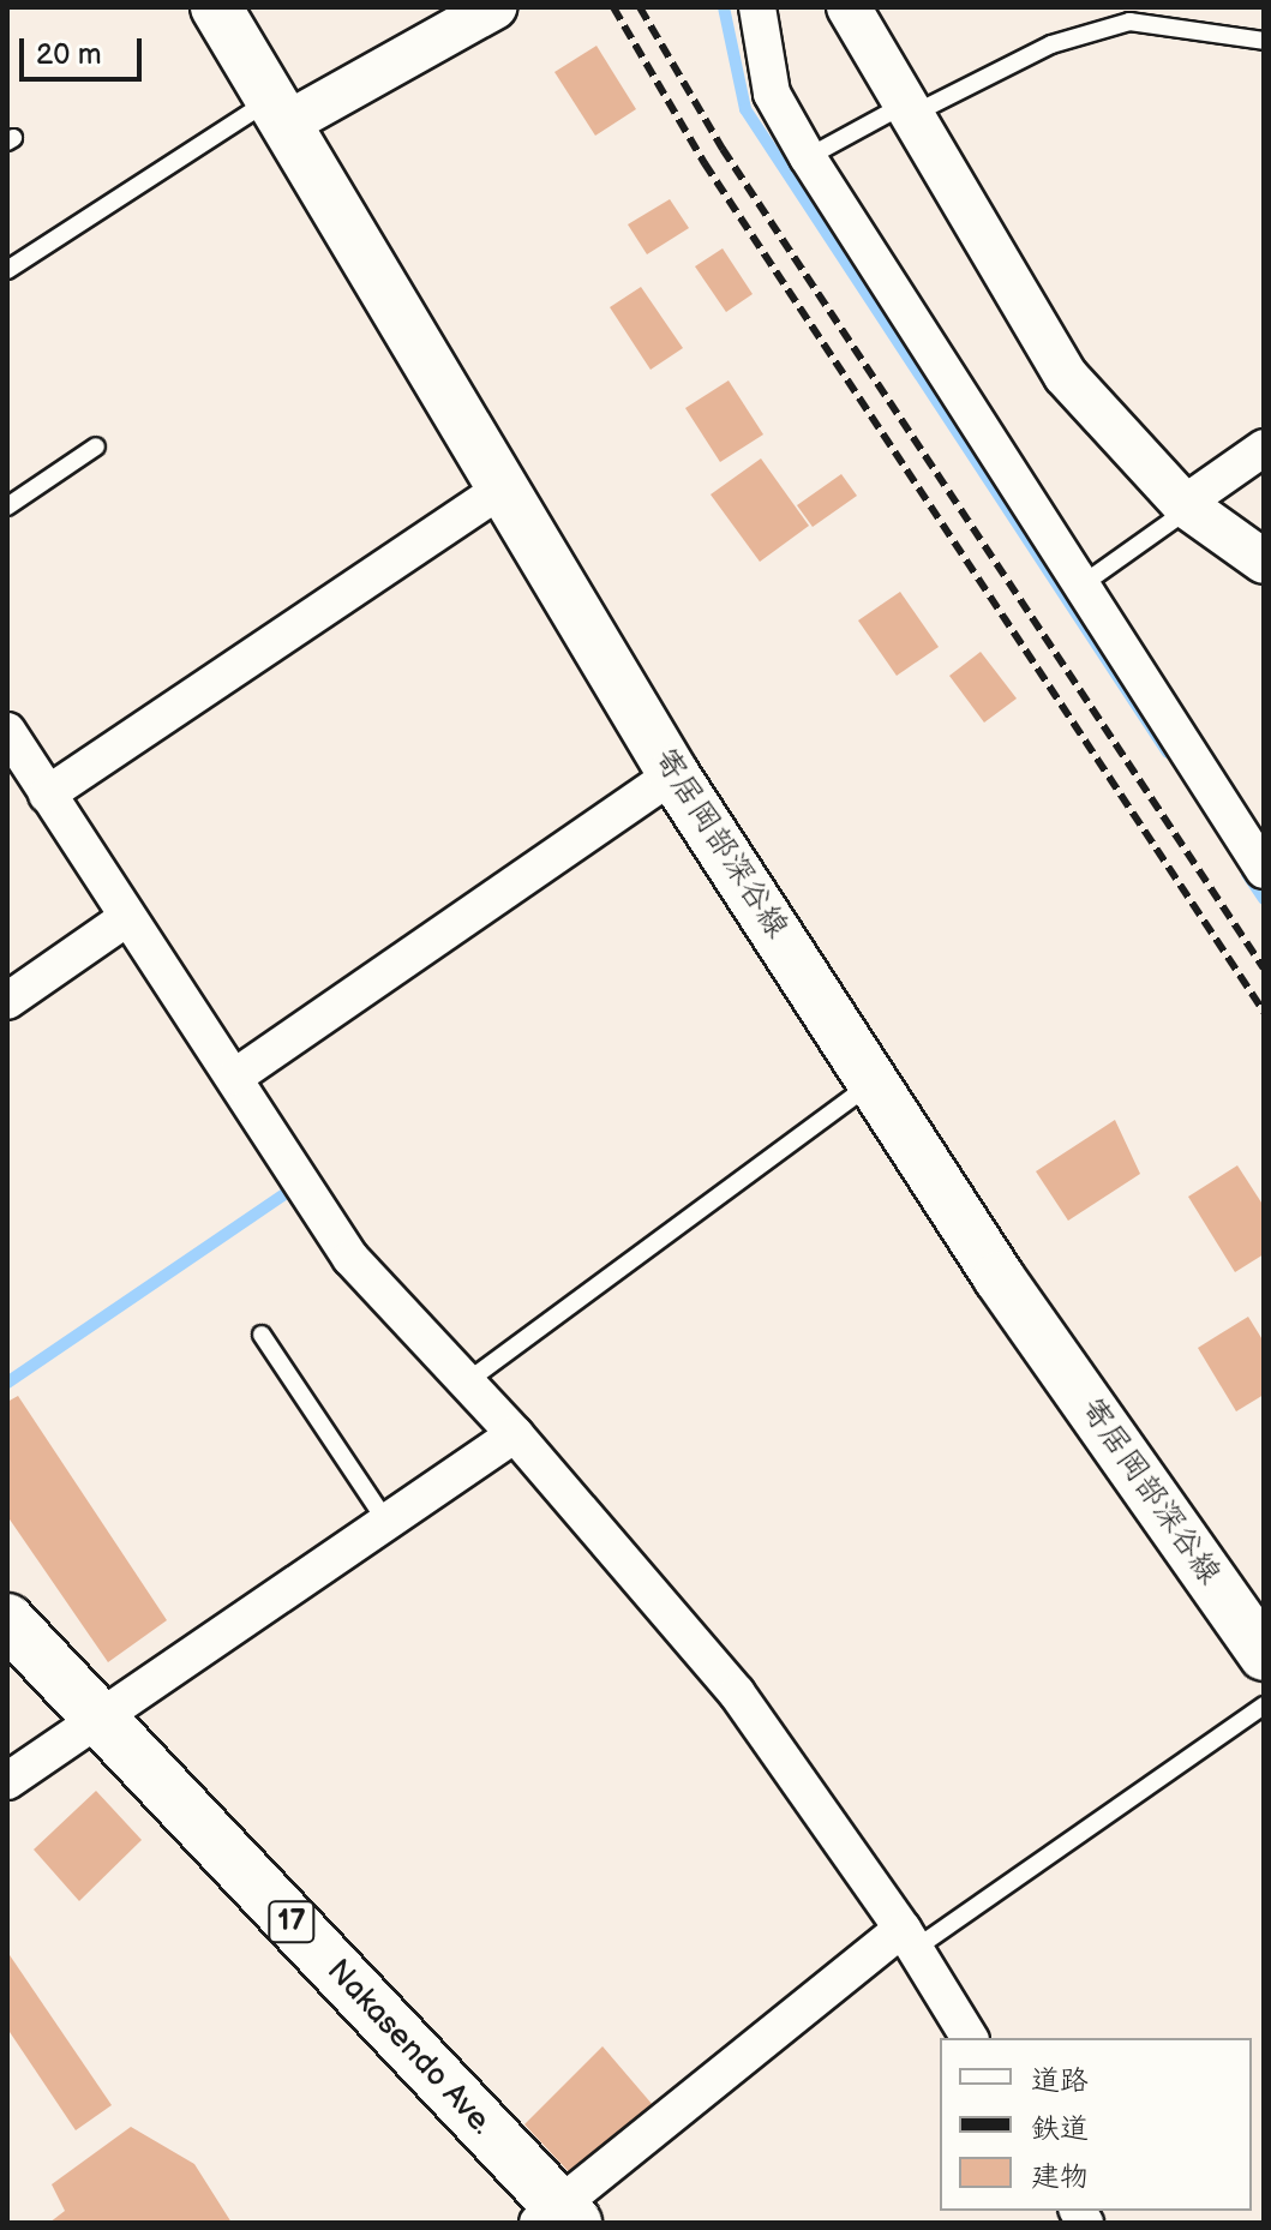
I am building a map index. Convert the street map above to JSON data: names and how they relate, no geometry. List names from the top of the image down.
{
  "streets": {
    "highway": ["17", "Nakasendo Ave."],
    "main road": ["寄居岡部深谷線"]
  },
  "legend": ["道路", "鉄道", "建物"],
  "scale_bar": "20 m"
}
